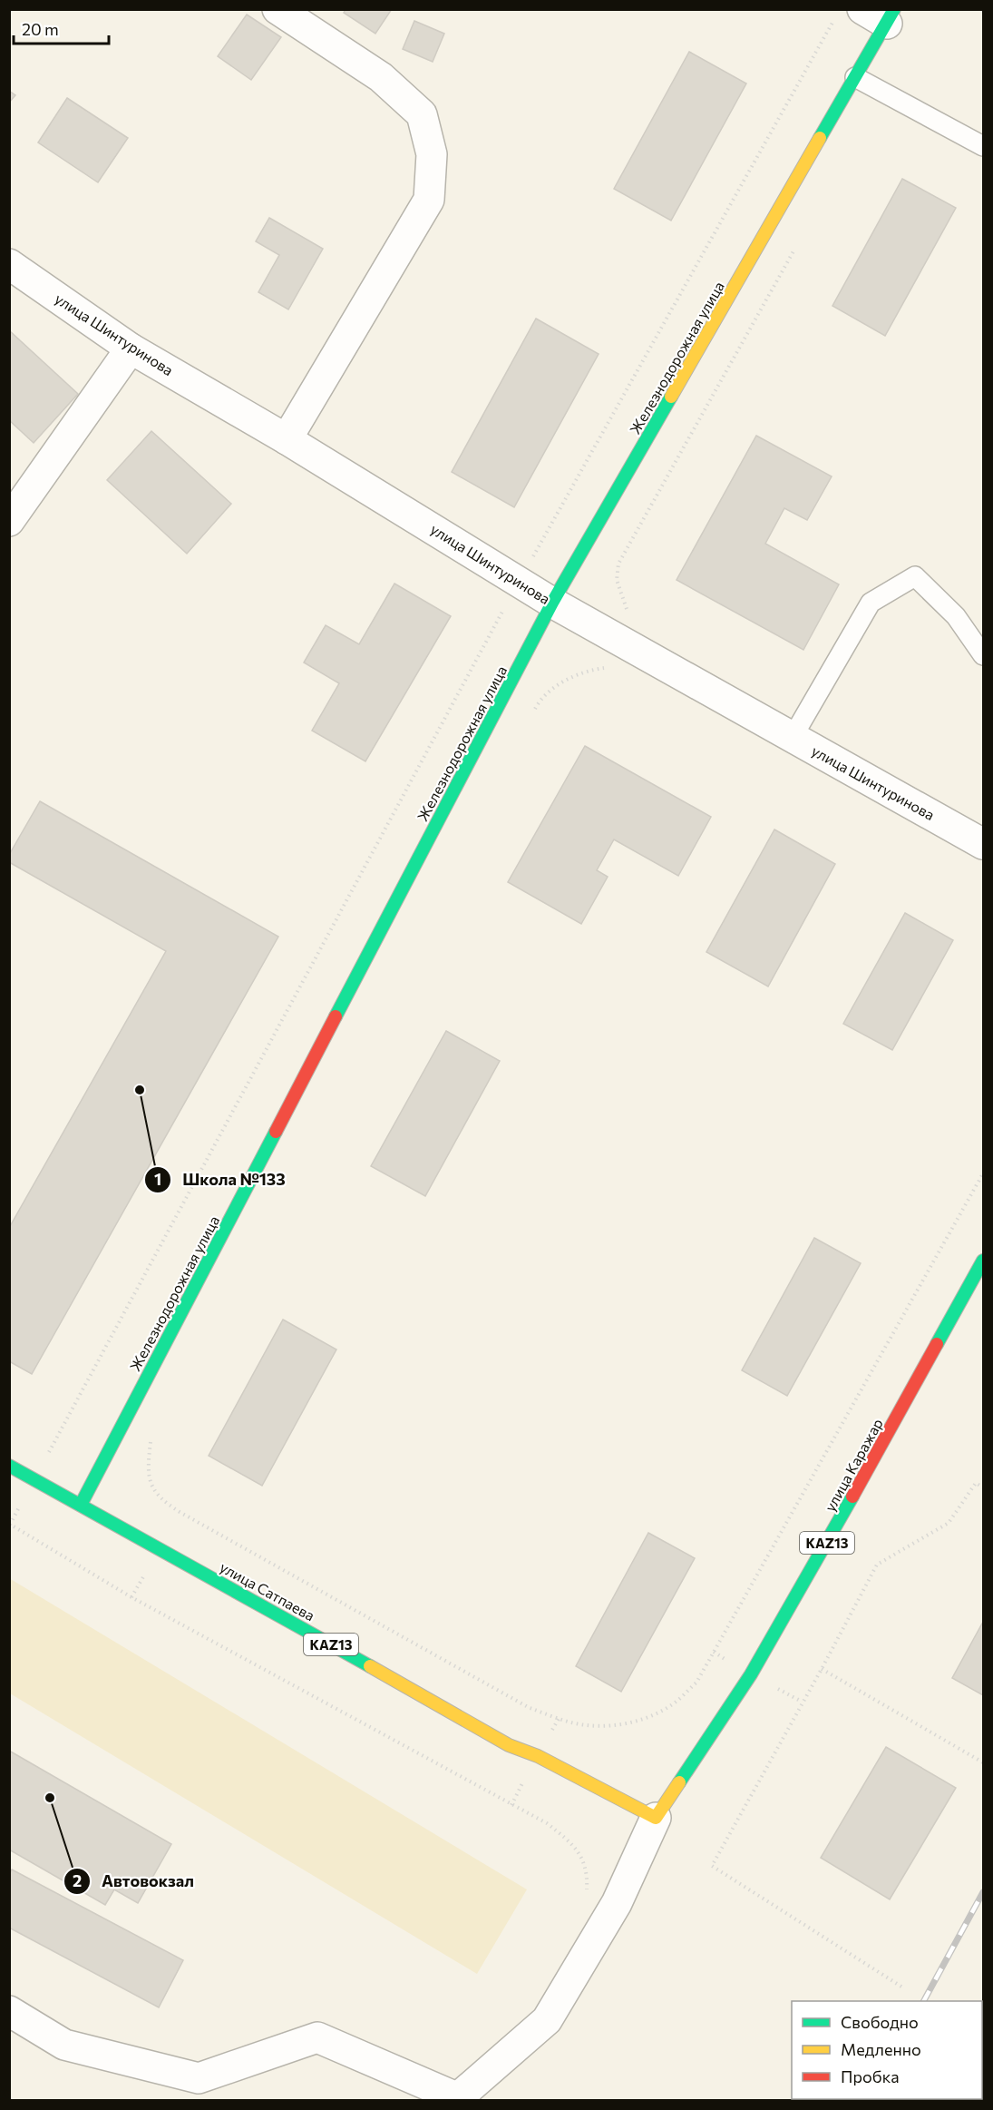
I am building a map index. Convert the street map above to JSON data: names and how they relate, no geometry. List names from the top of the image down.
{
  "streets": {
    "street": [
      "улица Шинтуринова",
      "Железнодорожная улица",
      "улица Каражар",
      "KAZ13",
      "улица Сатпаева"
    ]
  },
  "crossings": [
    ["улица Шинтуринова", "Железнодорожная улица"],
    ["Железнодорожная улица", "улица Сатпаева"],
    ["улица Каражар", "улица Сатпаева"]
  ],
  "places": ["Школа №133", "Автовокзал"],
  "legend": ["Свободно", "Медленно", "Пробка"],
  "scale_bar": "20 m"
}
